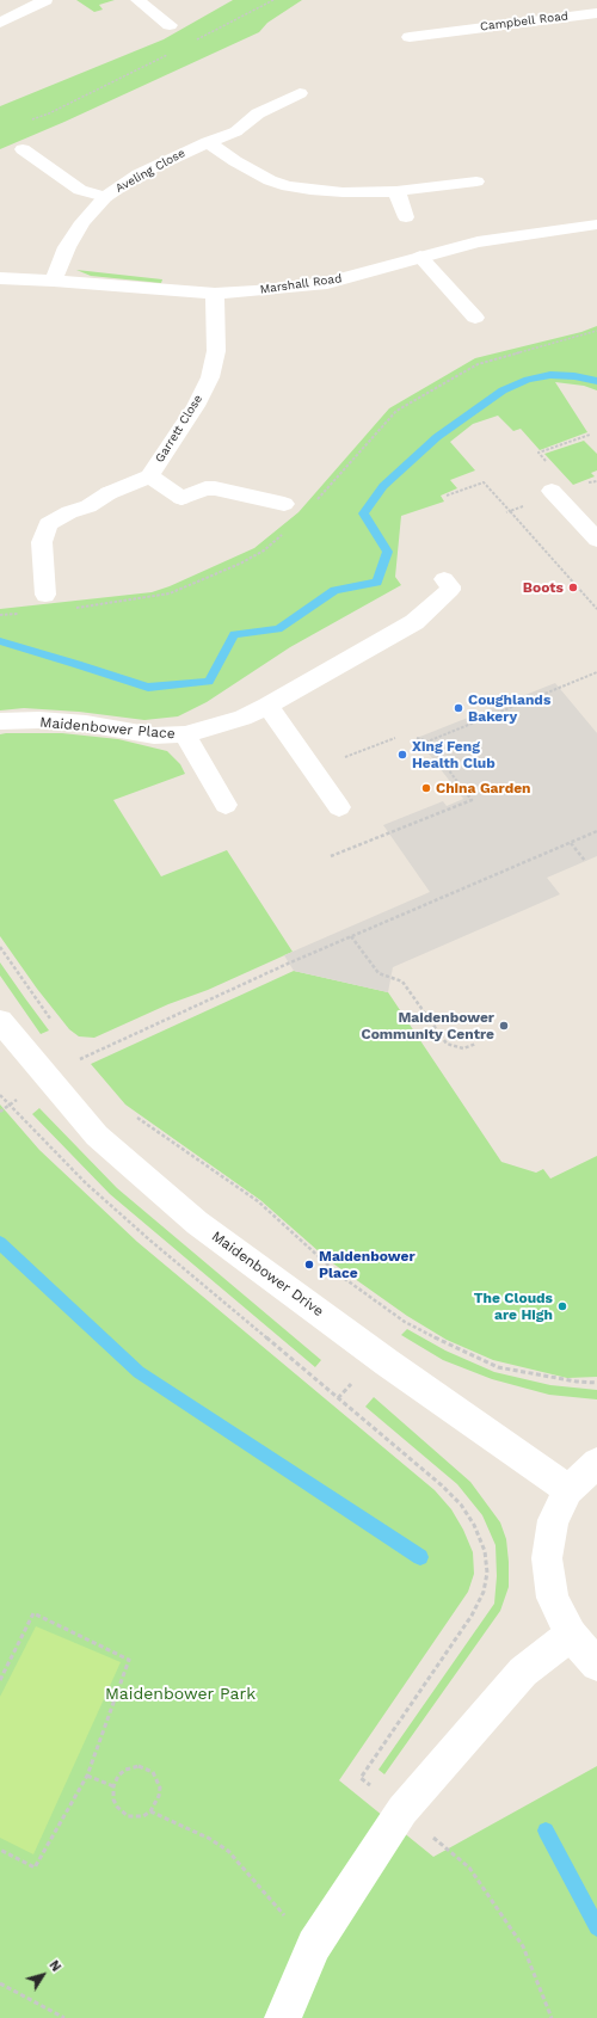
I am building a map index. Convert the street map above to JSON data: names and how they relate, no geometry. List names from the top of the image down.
{
  "streets": {
    "street": [
      "Campbell Road",
      "Aveling Close",
      "Marshall Road",
      "Garrett Close",
      "Maidenbower Place",
      "Maidenbower Drive"
    ]
  },
  "crossings": [
    ["Aveling Close", "Marshall Road"],
    ["Marshall Road", "Garrett Close"]
  ],
  "parks": ["Maidenbower Park"],
  "places": [
    "Boots",
    "Coughlands Bakery",
    "Xing Feng Health Club",
    "China Garden",
    "Maidenbower Community Centre",
    "Maidenbower Place",
    "The Clouds are High"
  ],
  "north": "top right"
}
